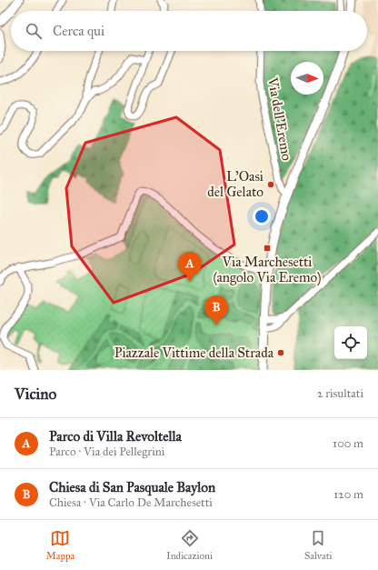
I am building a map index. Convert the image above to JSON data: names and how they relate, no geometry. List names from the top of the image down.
{
  "streets": {
    "street": ["Via dell'Eremo"]
  },
  "places": {
    "other": ["L'Oasi del Gelato", "Piazzale Vittime della Strada"],
    "transit": ["Via Marchesetti (angolo Via Eremo)"]
  },
  "north": "right",
  "page": {
    "search": "Cerca qui",
    "pins": ["A", "B"],
    "heading": ["Vicino", "2 risultati"],
    "list": [
      {
        "mark": "A",
        "name": "Parco di Villa Revoltella",
        "note": "Parco · Via dei Pellegrini",
        "value": "100 m"
      },
      {
        "mark": "B",
        "name": "Chiesa di San Pasquale Baylon",
        "note": "Chiesa · Via Carlo De Marchesetti",
        "value": "120 m"
      }
    ],
    "nav": ["Mappa", "Indicazioni", "Salvati"]
  }
}
